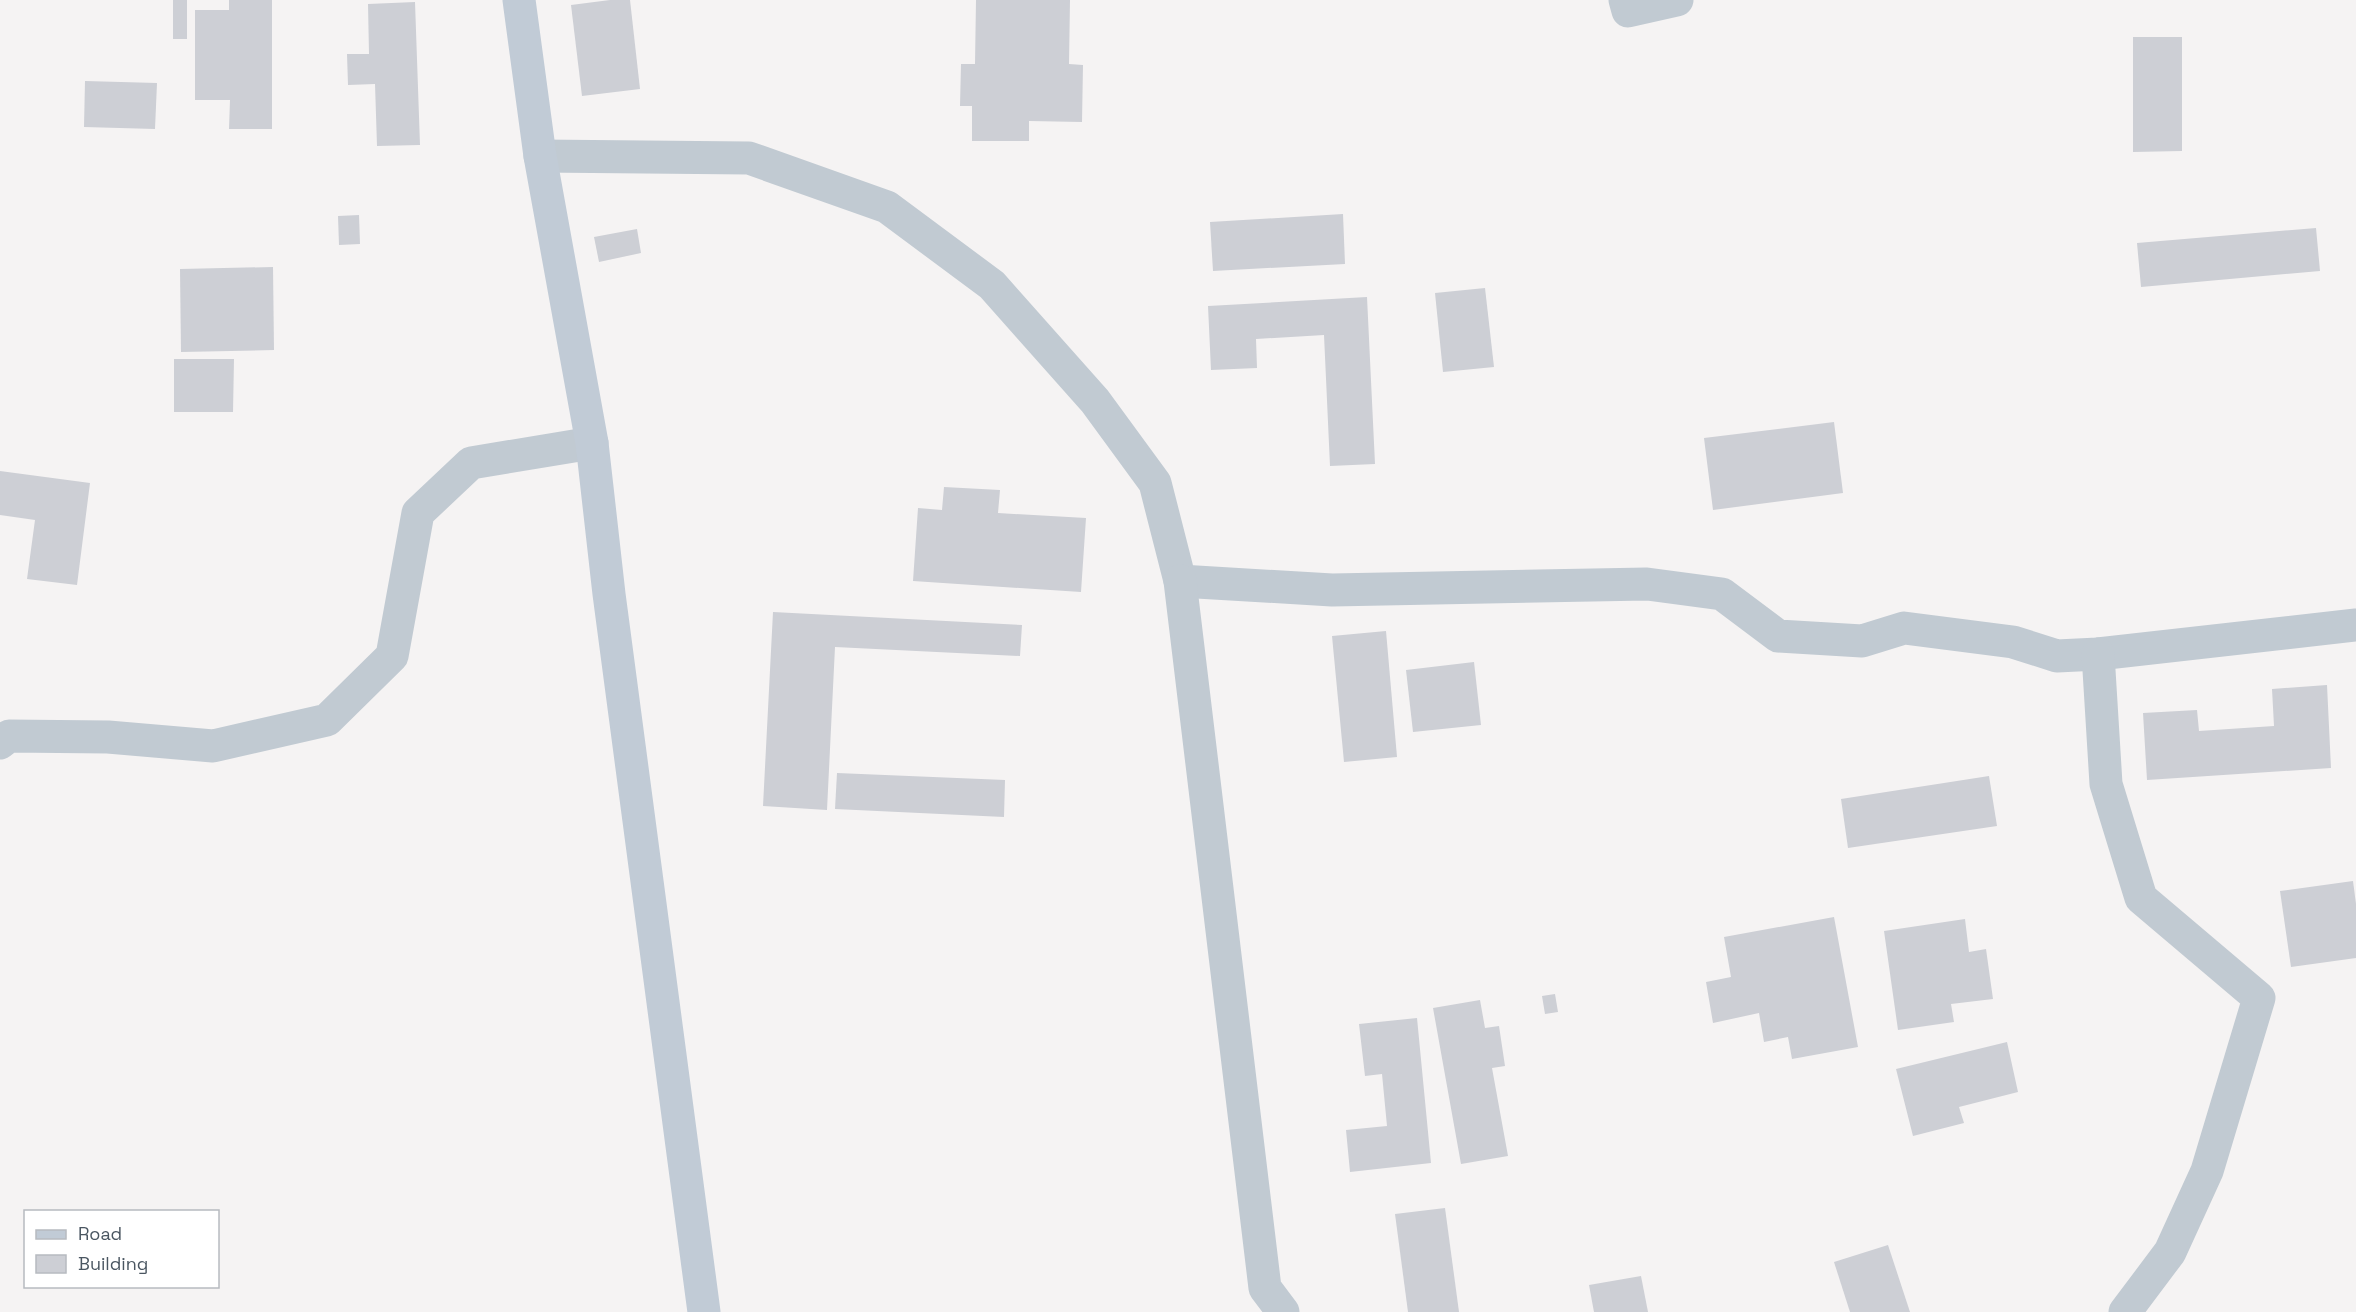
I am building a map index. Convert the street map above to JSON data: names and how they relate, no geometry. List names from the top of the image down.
{
  "legend": ["Road", "Building"]
}
